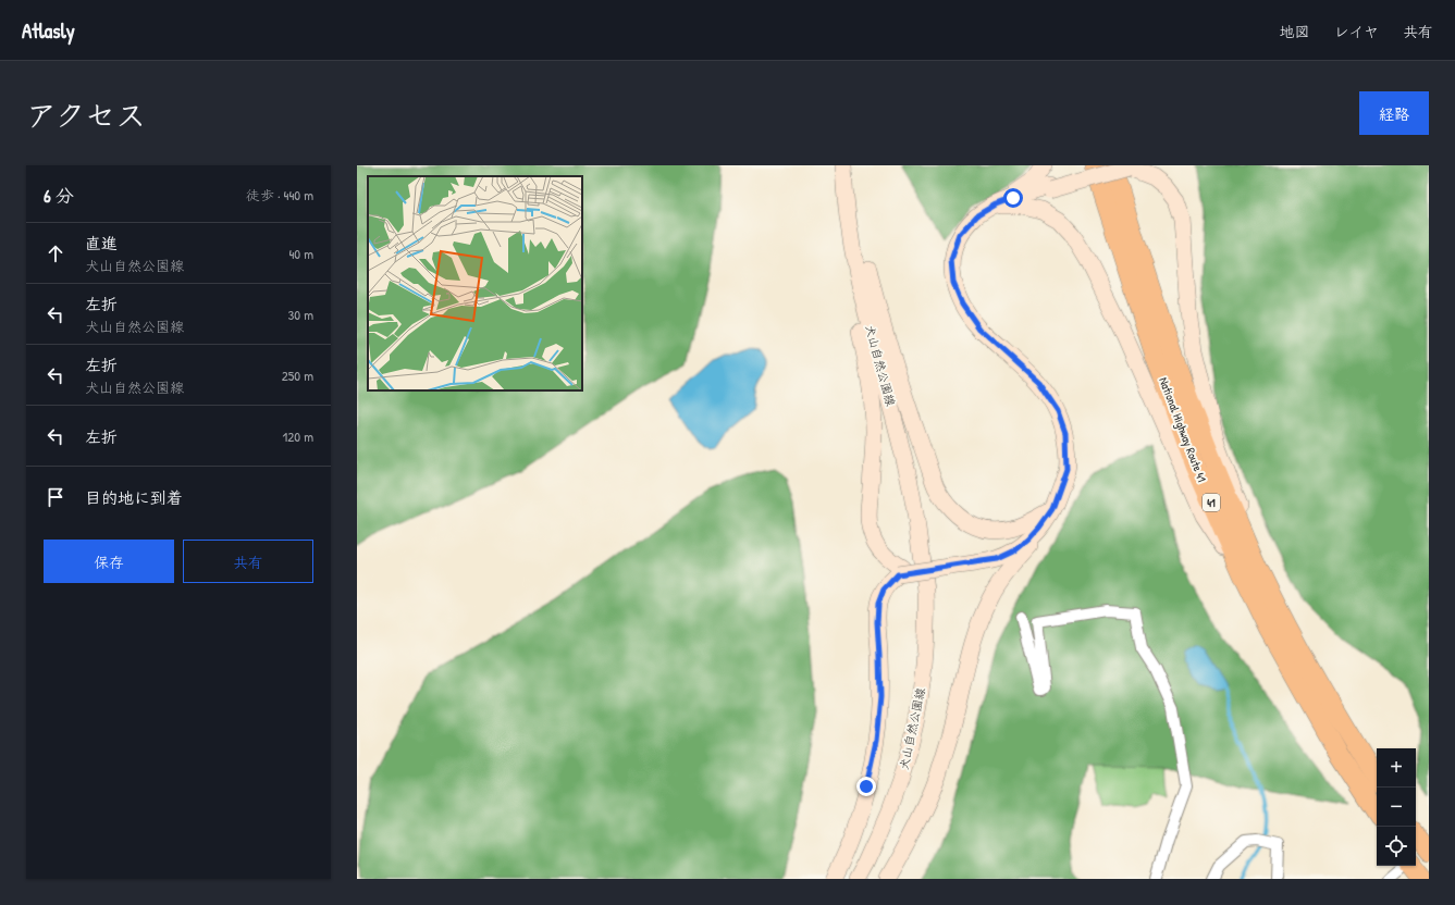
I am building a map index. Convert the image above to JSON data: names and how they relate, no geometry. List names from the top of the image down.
{
  "streets": {
    "highway": ["National Highway Route 41", "41"],
    "main road": ["犬山自然公園線"]
  },
  "page": {
    "header": "Atlasly",
    "nav": ["地図", "レイヤ", "共有"],
    "title": "アクセス",
    "buttons": [
      "経路",
      ["保存", "共有"]
    ],
    "heading": ["6 分", "徒歩 · 440 m"],
    "list": [
      ["直進", "犬山自然公園線", "40 m"],
      ["左折", "犬山自然公園線", "30 m"],
      ["左折", "犬山自然公園線", "250 m"],
      ["左折", "120 m"],
      "目的地に到着"
    ],
    "map_buttons": ["+", "−"]
  }
}
